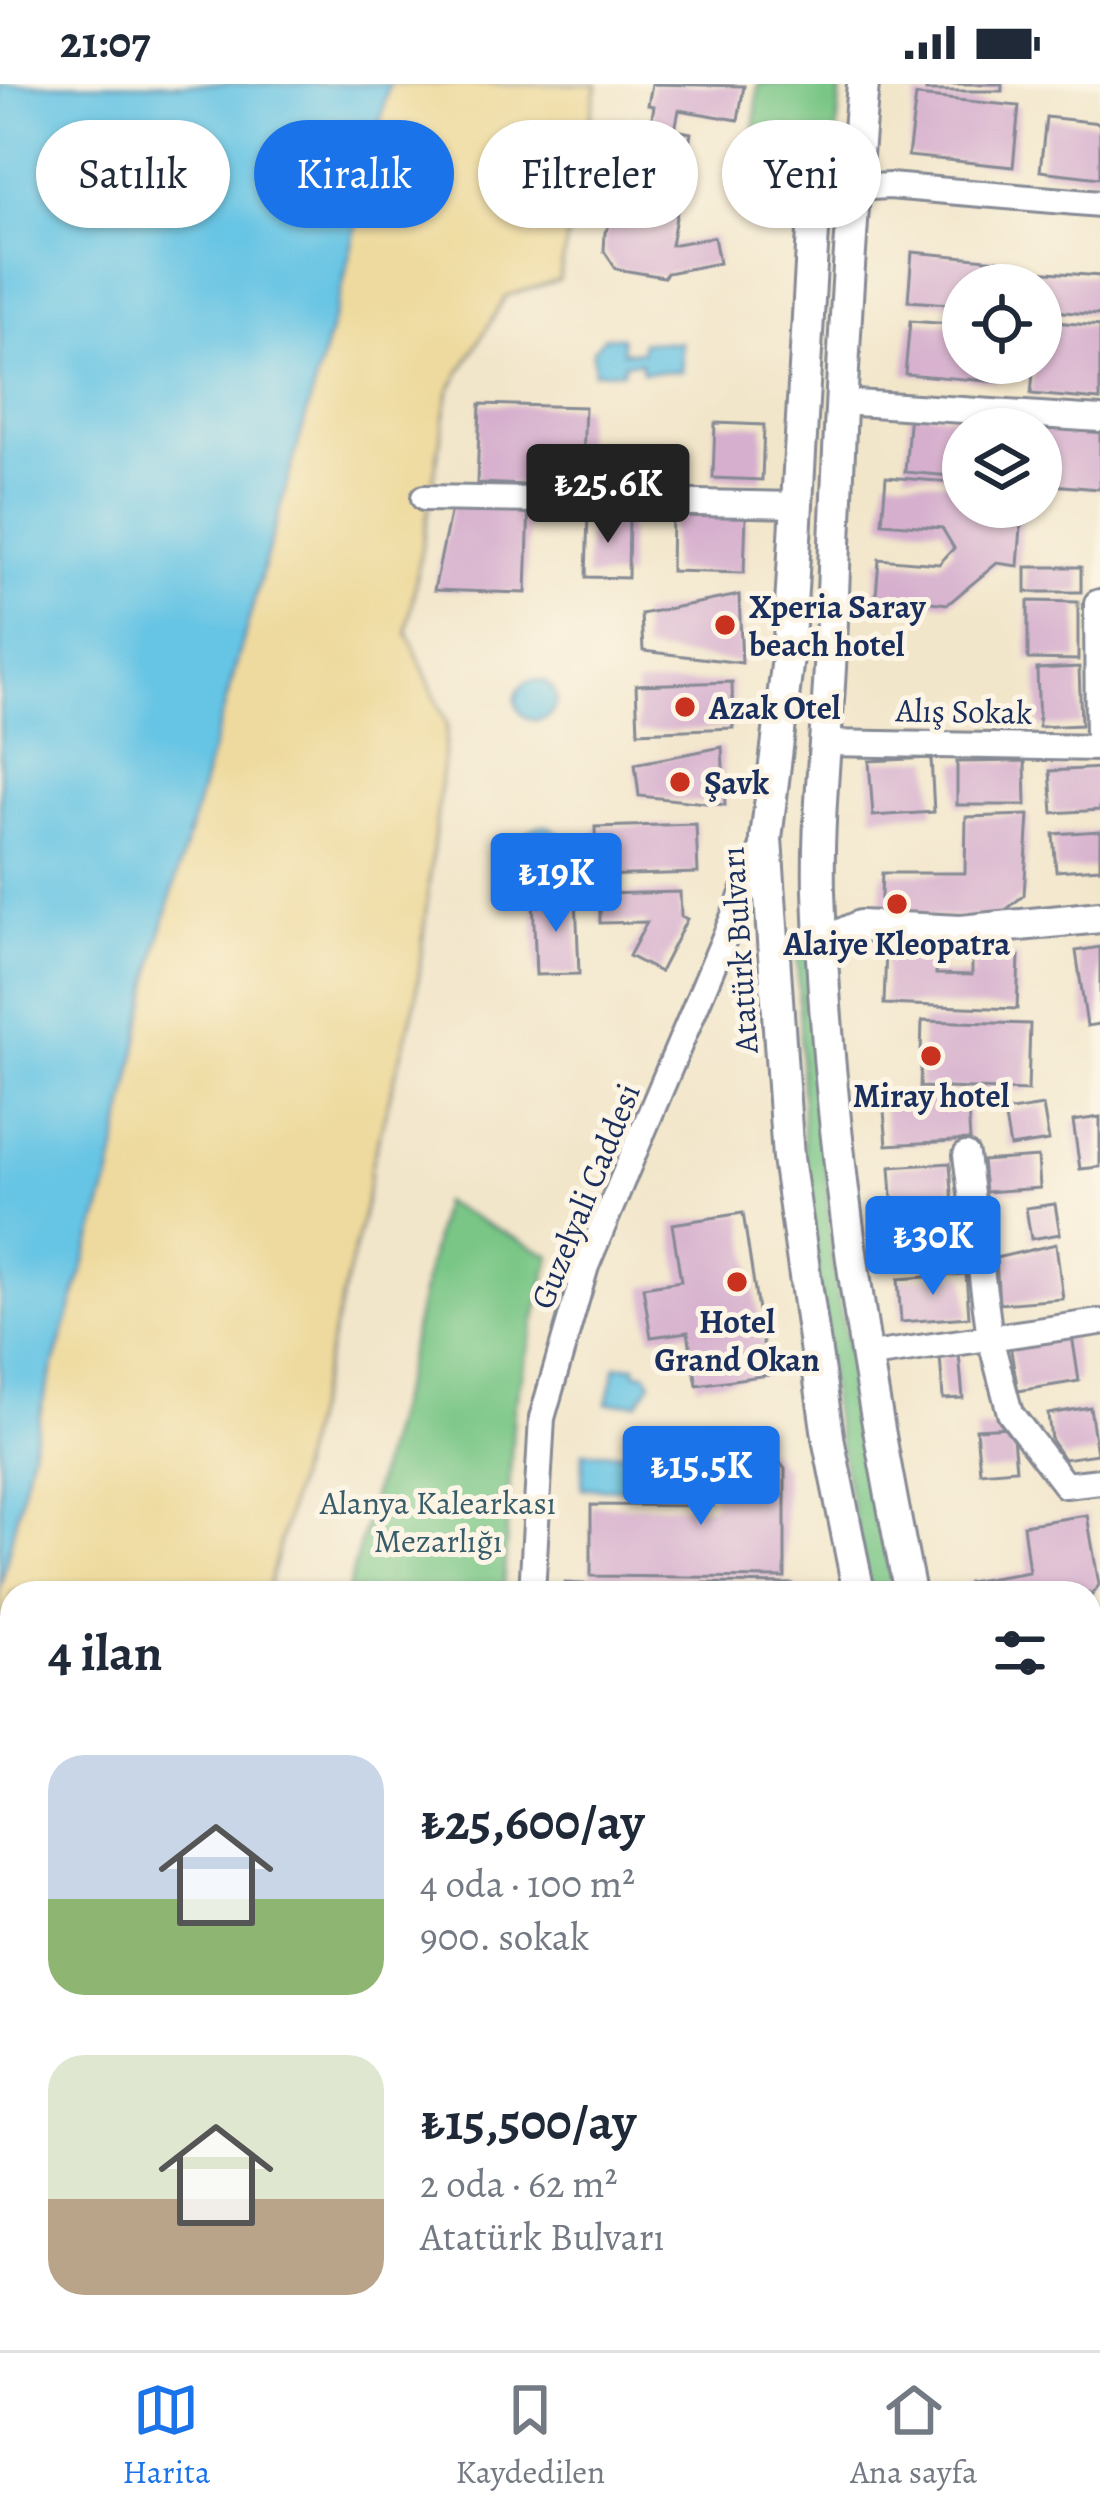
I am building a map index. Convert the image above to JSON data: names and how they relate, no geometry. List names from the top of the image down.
{
  "streets": {
    "street": ["Alış Sokak", "Atatürk Bulvarı", "Guzelyali Caddesi"]
  },
  "crossings": [
    ["Atatürk Bulvarı", "Guzelyali Caddesi"]
  ],
  "parks": ["Alanya Kalearkası Mezarlığı"],
  "places": [
    "Xperia Saray beach hotel",
    "Azak Otel",
    "Şavk",
    "Alaiye Kleopatra",
    "Miray hotel",
    "Hotel Grand Okan"
  ],
  "page": {
    "status": "21:07",
    "chip": [
      "Satılık",
      "Kiralık",
      "Filtreler",
      "Yeni"
    ],
    "price": [
      "₺25.6K",
      "₺19K",
      "₺30K",
      "₺15.5K"
    ],
    "heading": "4 ilan",
    "list": [
      {
        "name": "₺25,600/ay",
        "note": "4 oda · 100 m² · 900. sokak"
      },
      {
        "name": "₺15,500/ay",
        "note": "2 oda · 62 m² · Atatürk Bulvarı"
      }
    ],
    "tabs": ["Harita", "Kaydedilen", "Ana sayfa"]
  }
}
